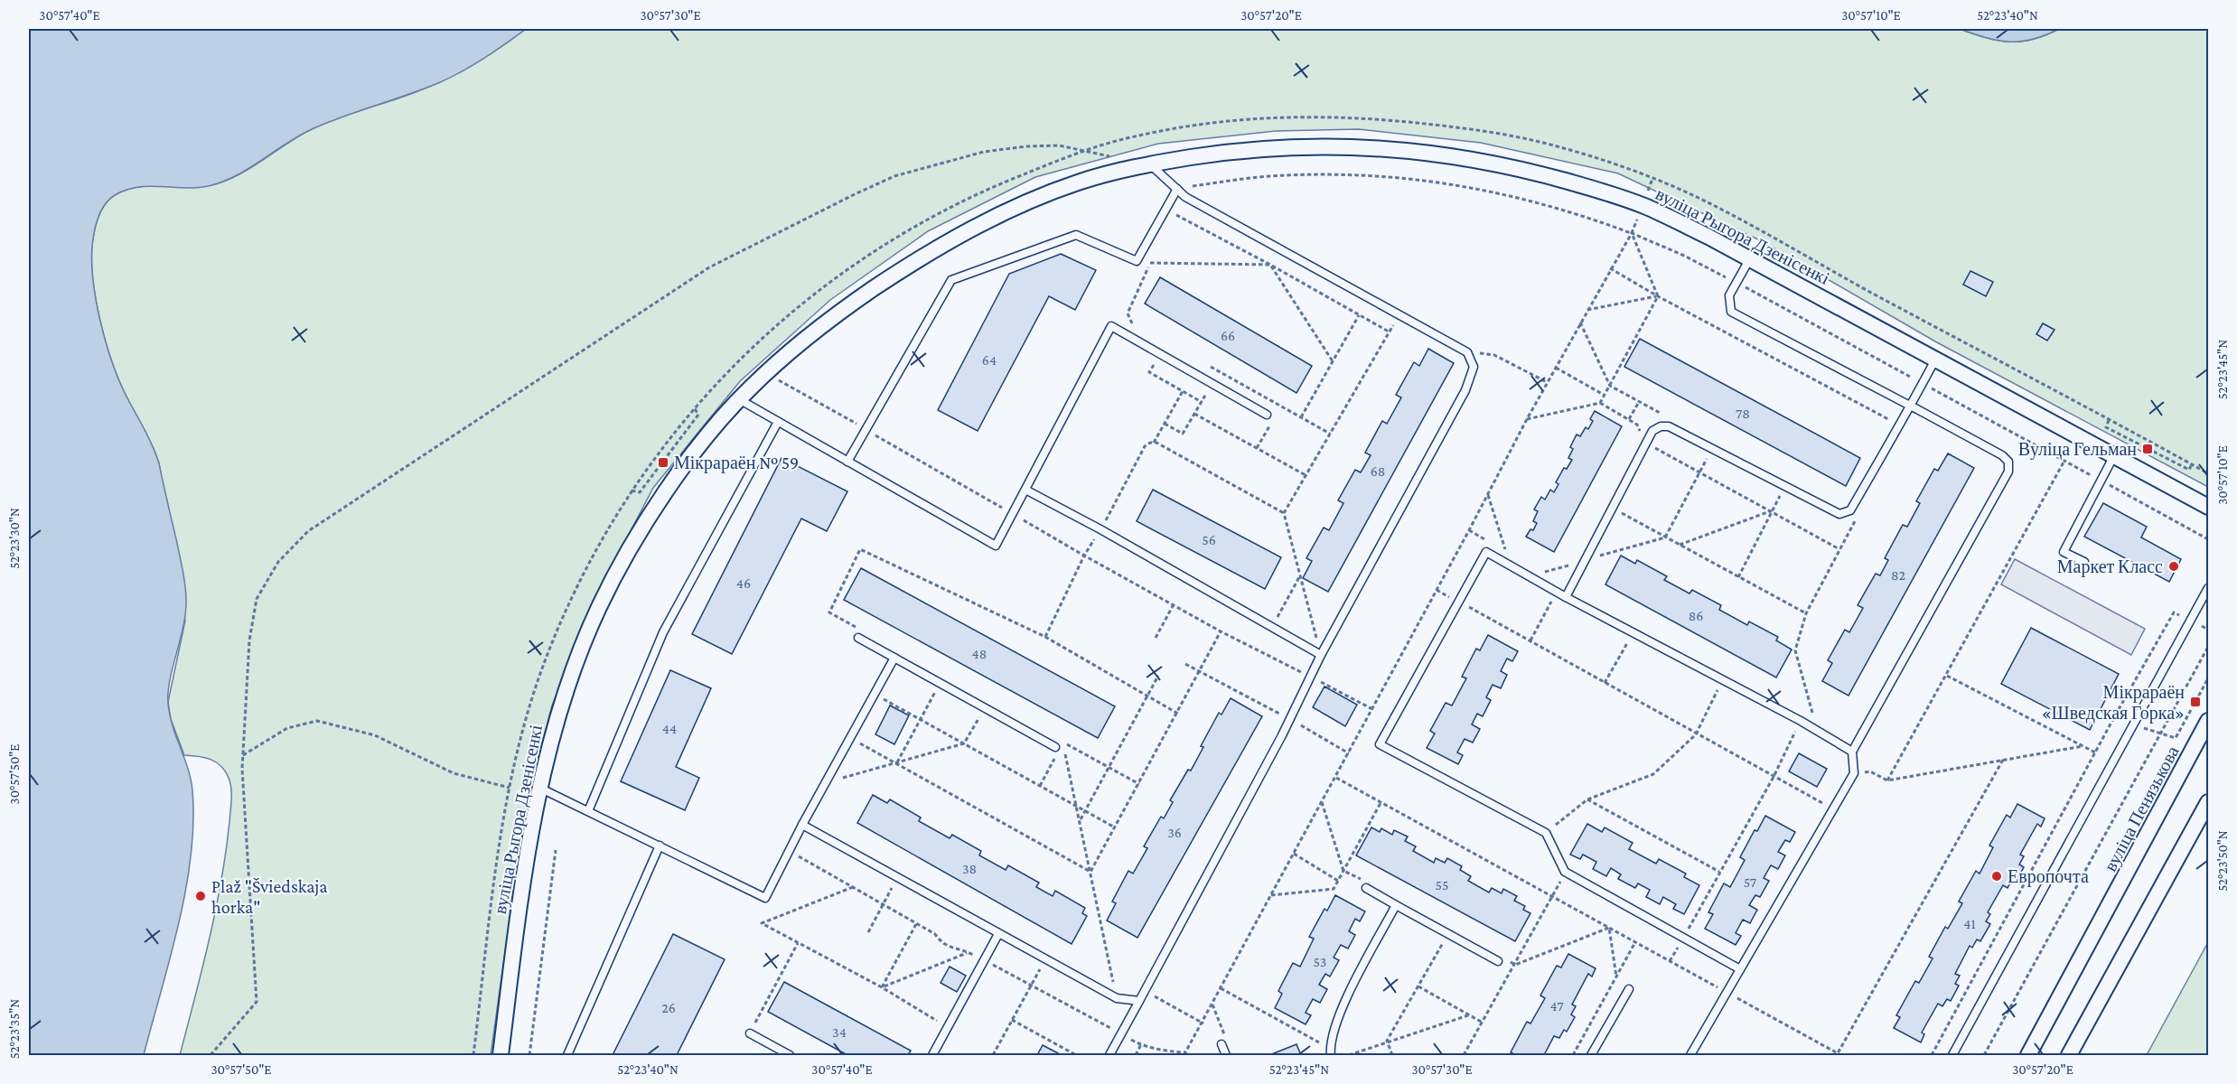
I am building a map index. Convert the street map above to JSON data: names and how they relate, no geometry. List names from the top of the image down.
{
  "streets": {
    "street": ["вуліца Рыгора Дзенісенкі", "вуліца Пенязькова"]
  },
  "places": {
    "transit": ["Вуліца Гельман", "Мікрараён № 59", "Мікрараён «Шведская Горка»"],
    "other": ["Маркет Класс", "Европочта", "Plaž \"Šviedskaja horka\""]
  },
  "house_numbers": [
    "66",
    "64",
    "78",
    "68",
    "56",
    "82",
    "46",
    "86",
    "48",
    "44",
    "36",
    "38",
    "57",
    "55",
    "41",
    "53",
    "47",
    "26",
    "34"
  ],
  "coordinates": [
    "30°57'40\"E",
    "30°57'30\"E",
    "30°57'20\"E",
    "30°57'10\"E",
    "52°23'40\"N",
    "52°23'45\"N",
    "52°23'30\"N",
    "30°57'50\"E",
    "52°23'50\"N",
    "52°23'35\"N"
  ]
}
